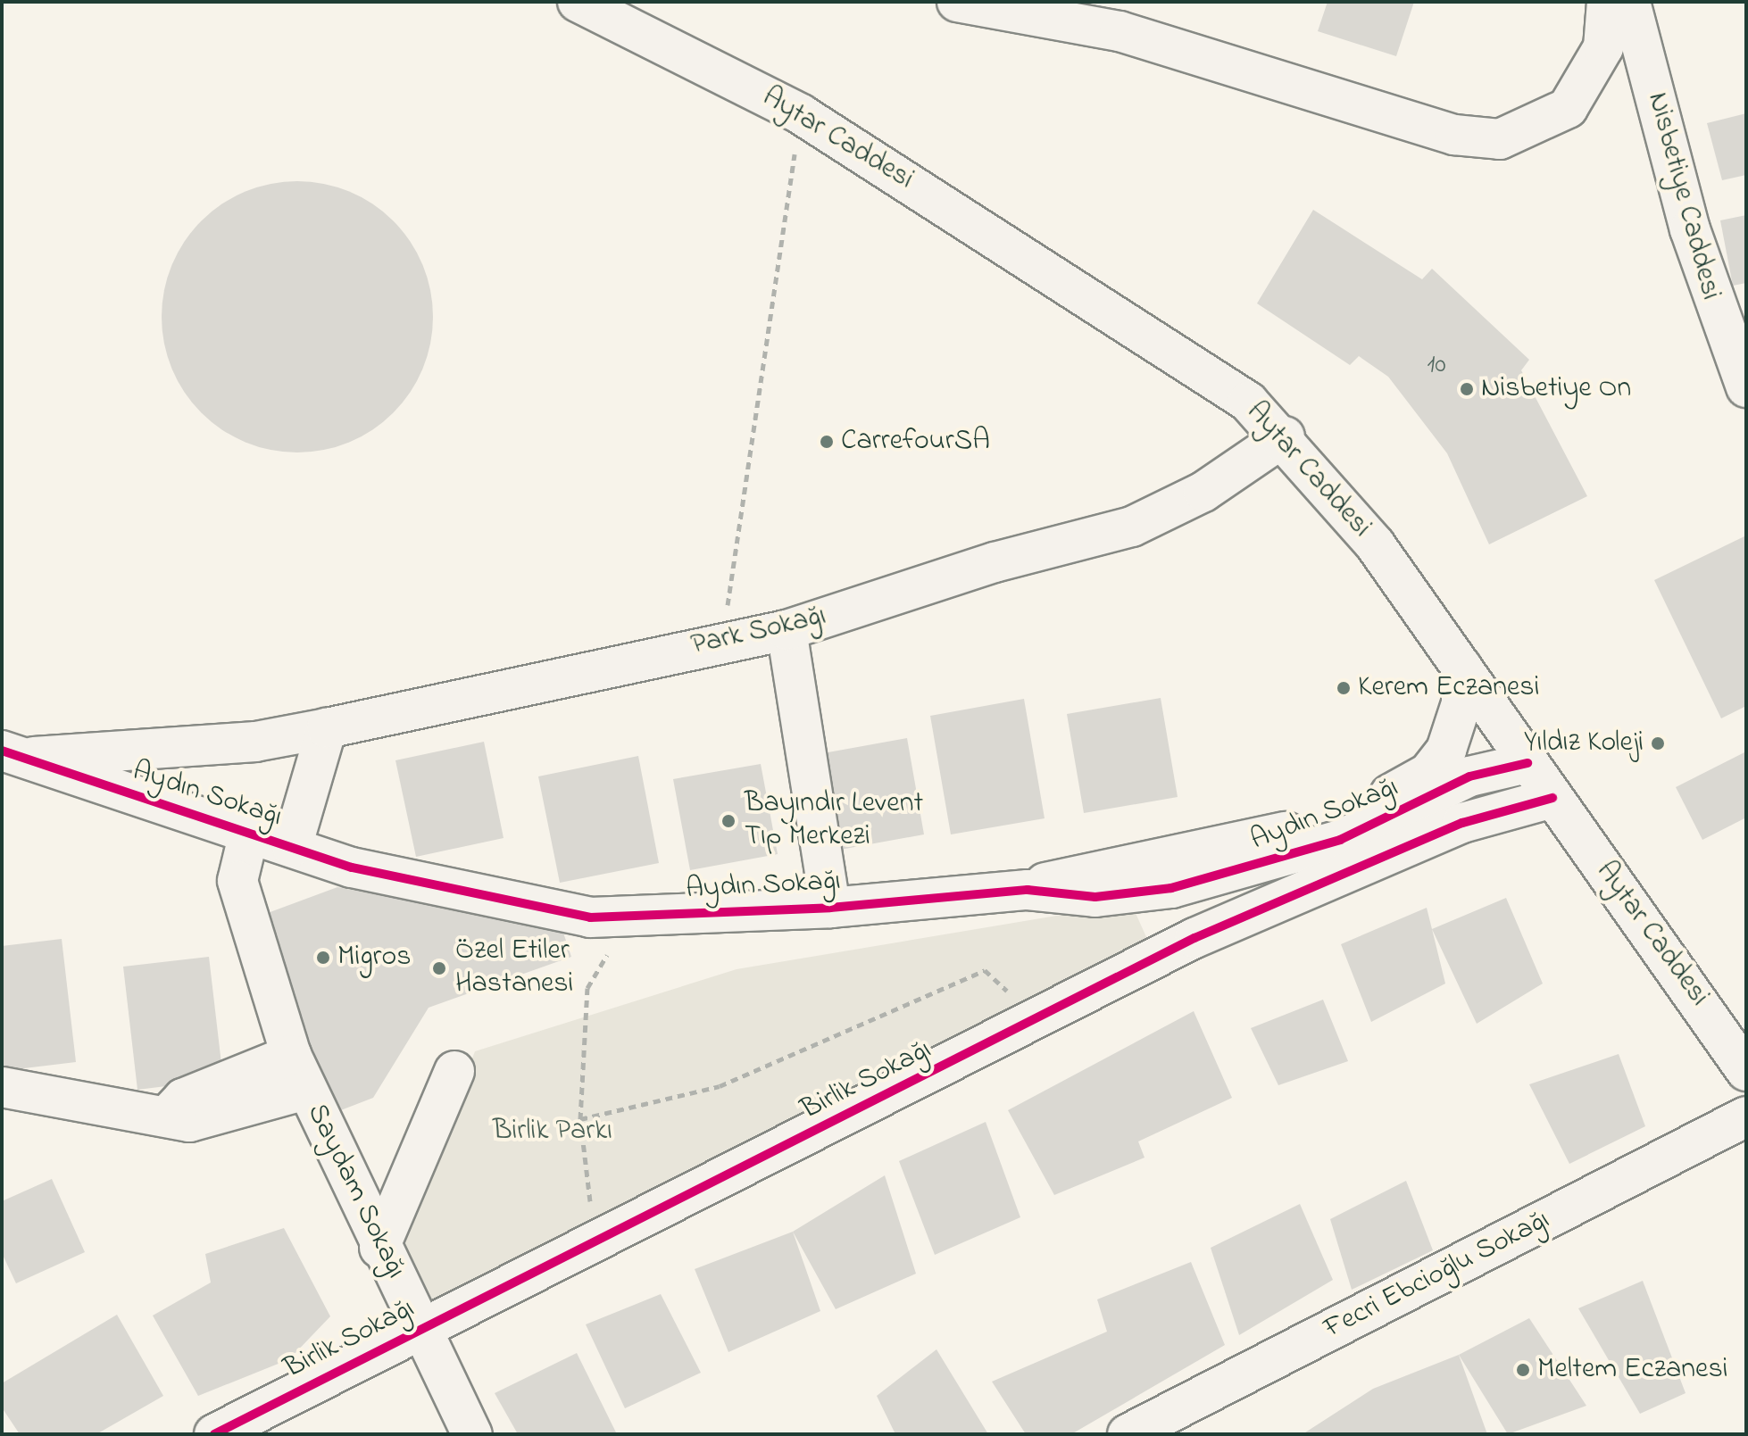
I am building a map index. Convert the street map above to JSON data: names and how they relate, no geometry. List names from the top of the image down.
{
  "streets": {
    "street": [
      "Aytar Caddesi",
      "Nisbetiye Caddesi",
      "Park Sokağı",
      "Aydın Sokağı",
      "Birlik Sokağı",
      "Saydam Sokağı",
      "Fecri Ebcioğlu Sokağı"
    ]
  },
  "crossings": [
    ["Aytar Caddesi", "Park Sokağı"],
    ["Aytar Caddesi", "Aydın Sokağı"],
    ["Aytar Caddesi", "Birlik Sokağı"],
    ["Park Sokağı", "Aydın Sokağı"],
    ["Aydın Sokağı", "Saydam Sokağı"],
    ["Birlik Sokağı", "Saydam Sokağı"]
  ],
  "parks": ["Birlik Parkı"],
  "places": [
    "Nisbetiye On",
    "CarrefourSA",
    "Kerem Eczanesi",
    "Yıldız Koleji",
    "Bayındır Levent Tıp Merkezi",
    "Migros",
    "Özel Etiler Hastanesi",
    "Meltem Eczanesi"
  ],
  "house_numbers": ["10"]
}
